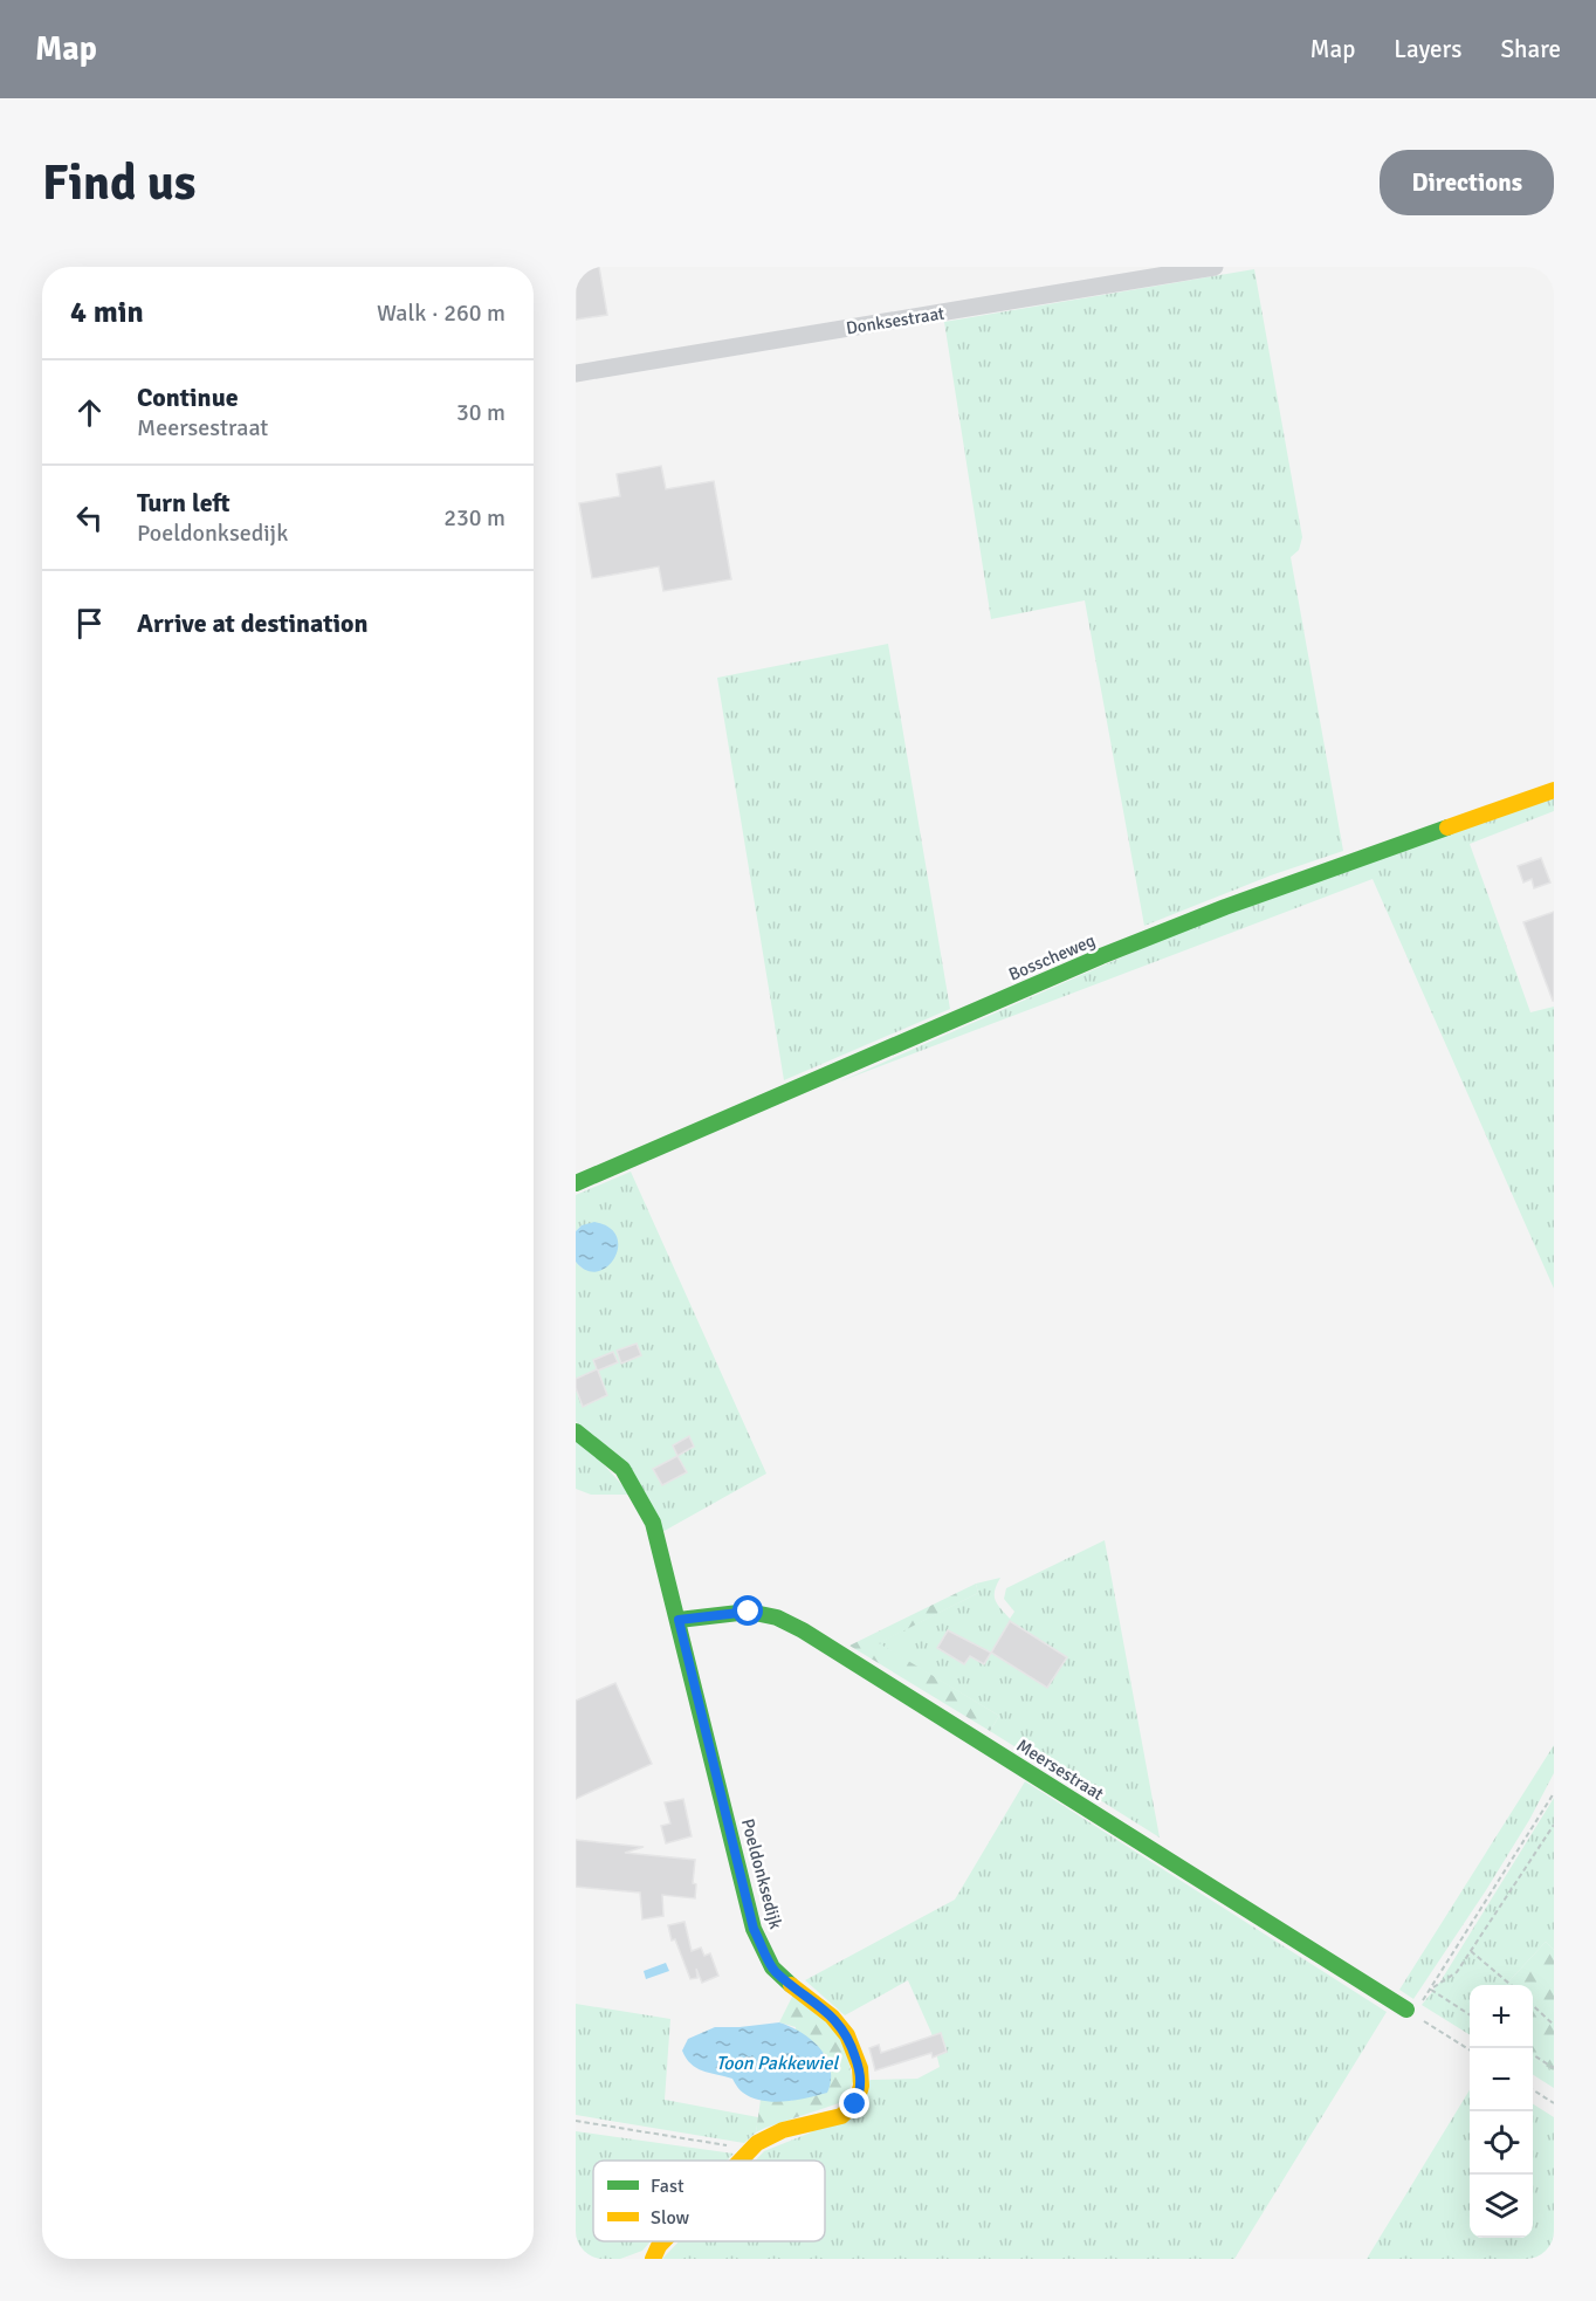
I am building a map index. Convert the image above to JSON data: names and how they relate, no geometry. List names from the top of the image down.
{
  "streets": {
    "street": [
      "Donksestraat",
      "Bosscheweg",
      "Meersestraat",
      "Poeldonksedijk"
    ]
  },
  "crossings": [
    ["Meersestraat", "Poeldonksedijk"]
  ],
  "water": ["Toon Pakkewiel"],
  "legend": ["Fast", "Slow"],
  "page": {
    "header": "Map",
    "nav": ["Map", "Layers", "Share"],
    "buttons": "Directions",
    "title": "Find us",
    "heading": ["4 min", "Walk · 260 m"],
    "list": [
      ["Continue", "Meersestraat", "30 m"],
      ["Turn left", "Poeldonksedijk", "230 m"],
      "Arrive at destination"
    ],
    "map_buttons": ["+", "−"]
  }
}
